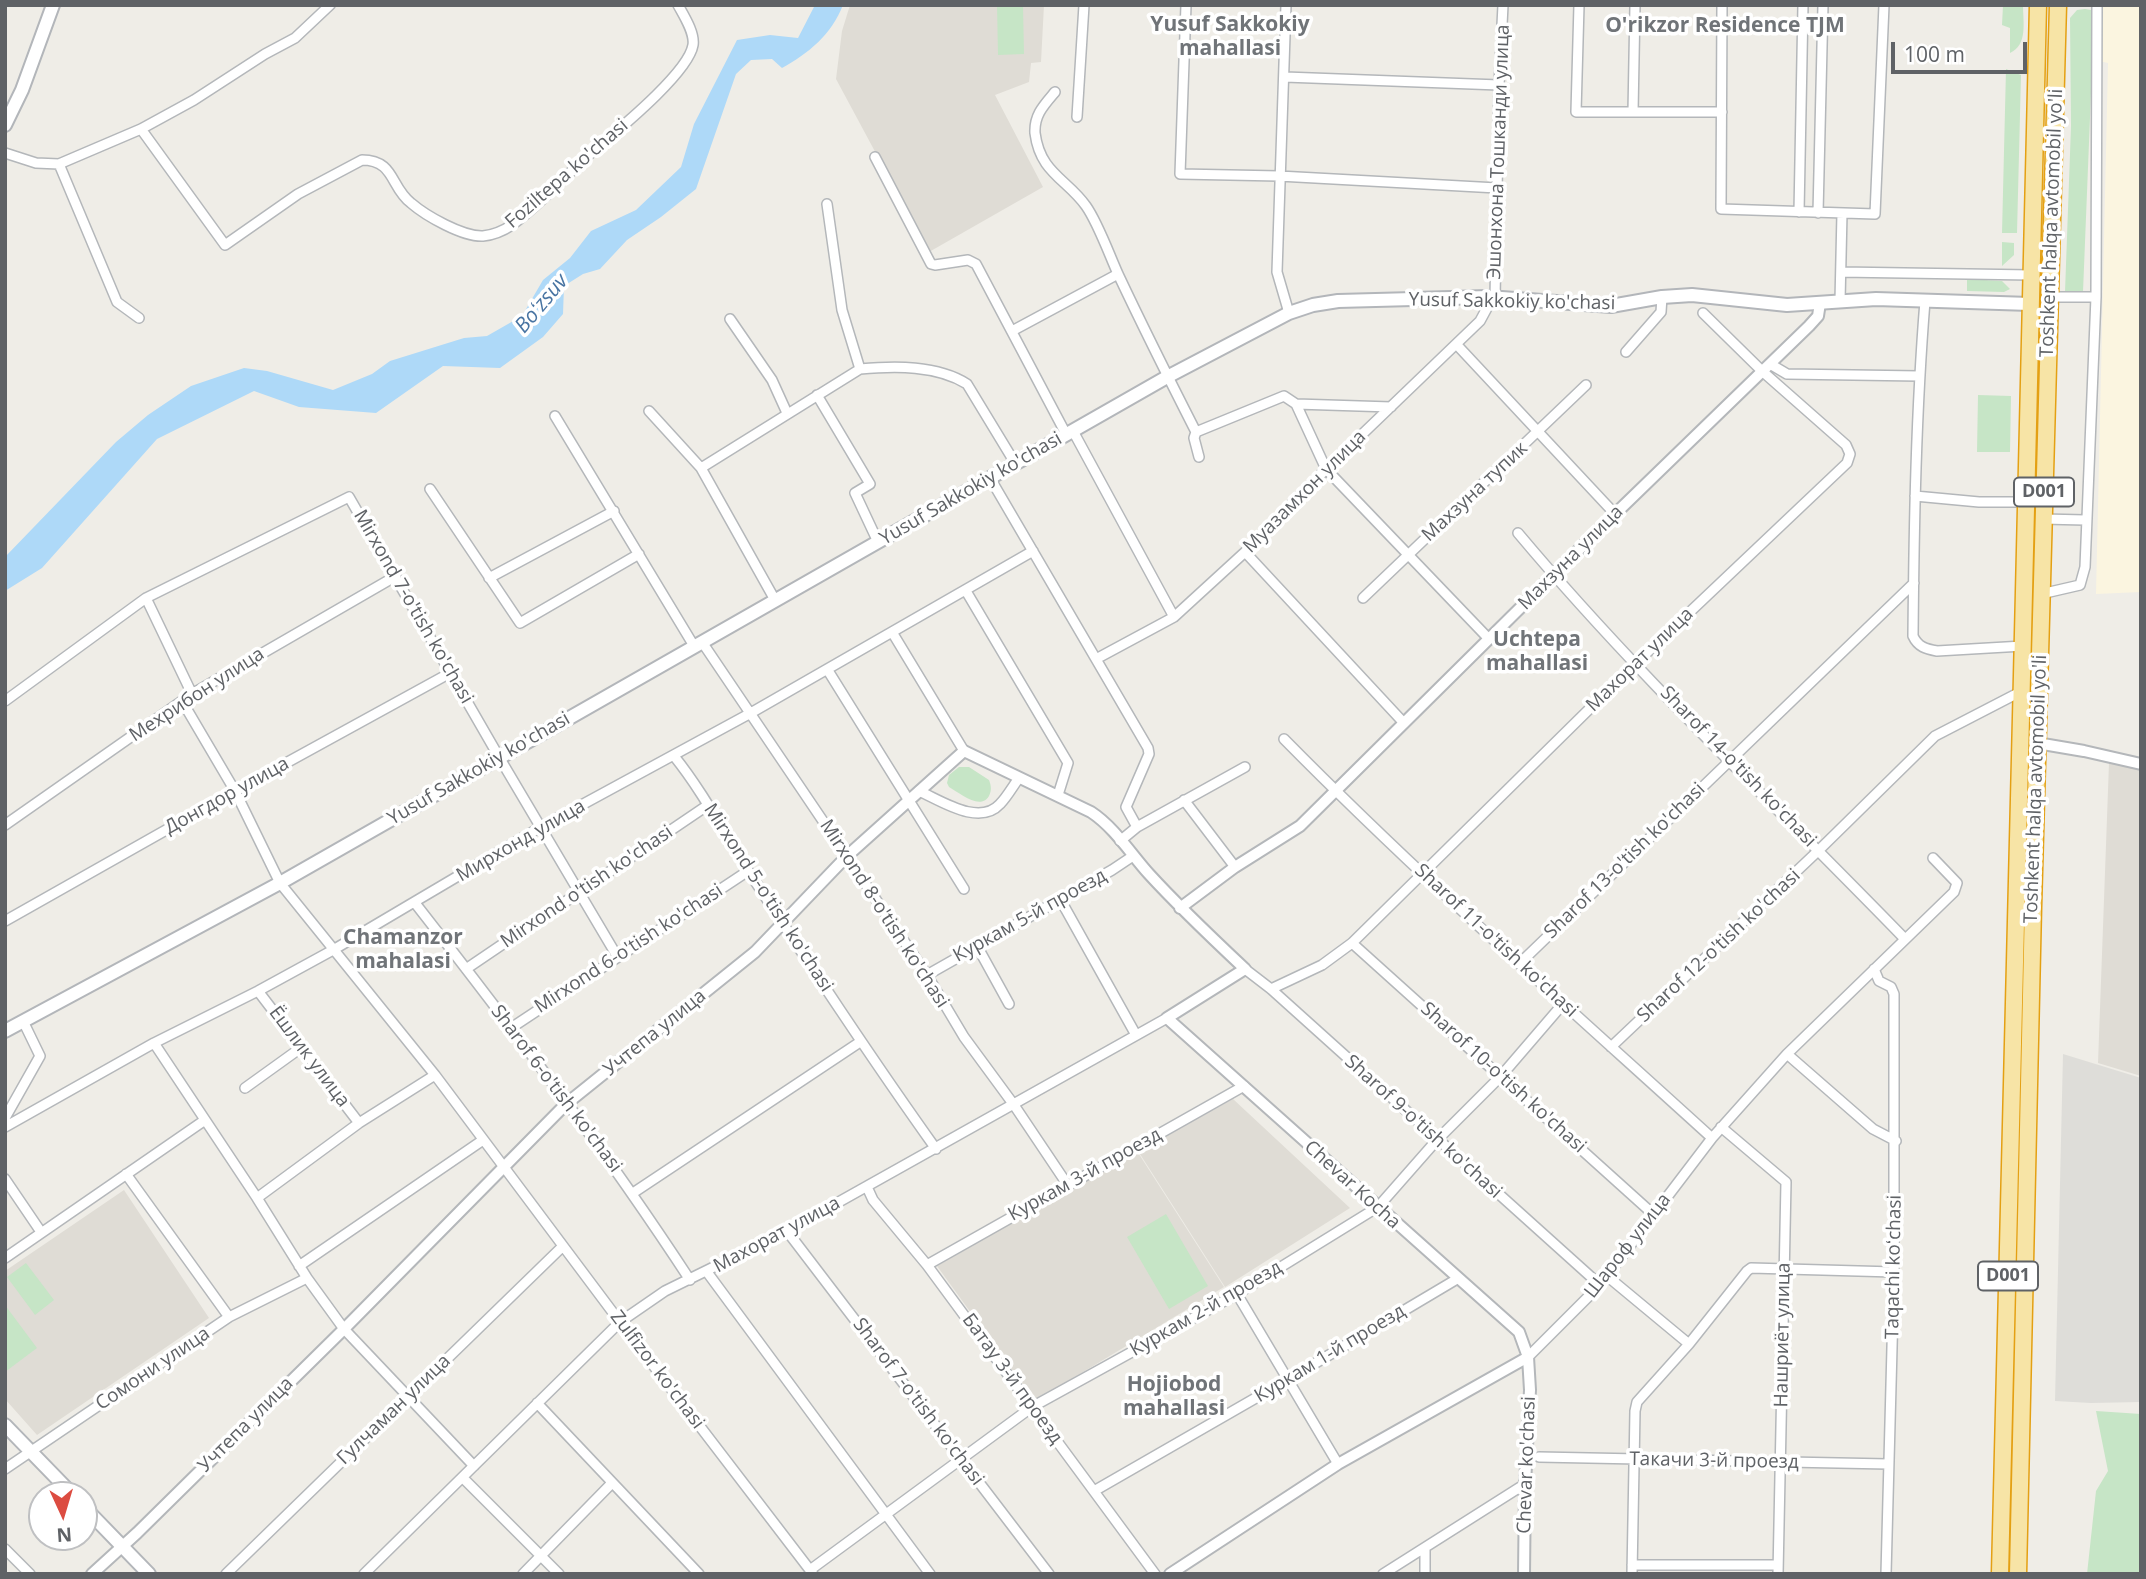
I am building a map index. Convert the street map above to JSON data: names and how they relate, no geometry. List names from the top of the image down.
{
  "streets": {
    "highway": ["Toshkent halqa avtomobil yo'li", "D001"],
    "main road": ["Yusuf Sakkokiy ko'chasi"],
    "street": [
      "Эшонхона Тошканди улица",
      "Foziltepa ko'chasi",
      "Муазамхон улица",
      "Махзуна тупик",
      "Махзуна улица",
      "Mirxond 7-o'tish ko'chasi",
      "Махорат улица",
      "Мехрибон улица",
      "Sharof 14-o'tish ko'chasi",
      "Донгдор улица",
      "Мирхонд улица",
      "Sharof 13-o'tish ko'chasi",
      "Mirxond o'tish ko'chasi",
      "Mirxond 5-o'tish ko'chasi",
      "Mirxond 8-o'tish ko'chasi",
      "Куркам 5-й проезд",
      "Sharof 11-o'tish ko'chasi",
      "Sharof 12-o'tish ko'chasi",
      "Mirxond 6-o'tish ko'chasi",
      "Учтепа улица",
      "Ёшлик улица",
      "Sharof 10-o'tish ko'chasi",
      "Sharof 6-o'tish ko'chasi",
      "Sharof 9-o'tish ko'chasi",
      "Куркам 3-й проезд",
      "Chevar Kocha",
      "Шароф улица",
      "Taqachi koʻchasi",
      "Куркам 2-й проезд",
      "Нашриёт улица",
      "Куркам 1-й проезд",
      "Сомони улица",
      "Zulfizor ko'chasi",
      "Батау 3-й проезд",
      "Sharof 7-o'tish ko'chasi",
      "Гулчаман улица",
      "Такачи 3-й проезд",
      "Chevar ko'chasi"
    ]
  },
  "crossings": [
    ["Эшонхона Тошканди улица", "Yusuf Sakkokiy ko'chasi"],
    ["Эшонхона Тошканди улица", "Муазамхон улица"],
    ["Toshkent halqa avtomobil yo'li", "Yusuf Sakkokiy ko'chasi"],
    ["Toshkent halqa avtomobil yo'li", "Sharof 12-o'tish ko'chasi"],
    ["Yusuf Sakkokiy ko'chasi", "Муазамхон улица"],
    ["Yusuf Sakkokiy ko'chasi", "Махзуна улица"],
    ["Yusuf Sakkokiy ko'chasi", "Mirxond 7-o'tish ko'chasi"],
    ["Yusuf Sakkokiy ko'chasi", "Mirxond 8-o'tish ko'chasi"],
    ["Yusuf Sakkokiy ko'chasi", "Zulfizor ko'chasi"],
    ["Махзуна улица", "Махорат улица"],
    ["Махзуна улица", "Sharof 14-o'tish ko'chasi"],
    ["Махзуна улица", "Sharof 11-o'tish ko'chasi"],
    ["Mirxond 7-o'tish ko'chasi", "Мехрибон улица"],
    ["Mirxond 7-o'tish ko'chasi", "Донгдор улица"],
    ["Mirxond 7-o'tish ko'chasi", "Мирхонд улица"],
    ["Mirxond 7-o'tish ko'chasi", "Mirxond o'tish ko'chasi"],
    ["Mirxond 7-o'tish ko'chasi", "Mirxond 6-o'tish ko'chasi"],
    ["Махорат улица", "Sharof 14-o'tish ko'chasi"],
    ["Махорат улица", "Mirxond 5-o'tish ko'chasi"],
    ["Махорат улица", "Mirxond 8-o'tish ko'chasi"],
    ["Махорат улица", "Sharof 11-o'tish ko'chasi"],
    ["Махорат улица", "Sharof 10-o'tish ko'chasi"],
    ["Махорат улица", "Sharof 6-o'tish ko'chasi"],
    ["Махорат улица", "Sharof 9-o'tish ko'chasi"],
    ["Махорат улица", "Chevar Kocha"],
    ["Махорат улица", "Zulfizor ko'chasi"],
    ["Махорат улица", "Батау 3-й проезд"],
    ["Махорат улица", "Sharof 7-o'tish ko'chasi"],
    ["Мехрибон улица", "Zulfizor ko'chasi"],
    ["Sharof 14-o'tish ko'chasi", "Sharof 13-o'tish ko'chasi"],
    ["Sharof 14-o'tish ko'chasi", "Sharof 12-o'tish ko'chasi"],
    ["Sharof 14-o'tish ko'chasi", "Шароф улица"],
    ["Донгдор улица", "Zulfizor ko'chasi"],
    ["Мирхонд улица", "Mirxond 5-o'tish ko'chasi"],
    ["Мирхонд улица", "Mirxond 8-o'tish ko'chasi"],
    ["Мирхонд улица", "Ёшлик улица"],
    ["Мирхонд улица", "Sharof 6-o'tish ko'chasi"],
    ["Мирхонд улица", "Zulfizor ko'chasi"],
    ["Sharof 13-o'tish ko'chasi", "Sharof 11-o'tish ko'chasi"],
    ["Mirxond o'tish ko'chasi", "Mirxond 5-o'tish ko'chasi"],
    ["Mirxond o'tish ko'chasi", "Sharof 6-o'tish ko'chasi"],
    ["Mirxond 5-o'tish ko'chasi", "Mirxond 6-o'tish ko'chasi"],
    ["Mirxond 5-o'tish ko'chasi", "Учтепа улица"],
    ["Mirxond 8-o'tish ko'chasi", "Куркам 5-й проезд"],
    ["Mirxond 8-o'tish ko'chasi", "Учтепа улица"],
    ["Mirxond 8-o'tish ko'chasi", "Куркам 3-й проезд"],
    ["Sharof 11-o'tish ko'chasi", "Sharof 12-o'tish ko'chasi"],
    ["Sharof 11-o'tish ko'chasi", "Шароф улица"],
    ["Sharof 11-o'tish ko'chasi", "Куркам 2-й проезд"],
    ["Mirxond 6-o'tish ko'chasi", "Sharof 6-o'tish ko'chasi"],
    ["Учтепа улица", "Sharof 6-o'tish ko'chasi"],
    ["Учтепа улица", "Zulfizor ko'chasi"],
    ["Sharof 10-o'tish ko'chasi", "Шароф улица"],
    ["Sharof 10-o'tish ko'chasi", "Куркам 2-й проезд"],
    ["Sharof 9-o'tish ko'chasi", "Шароф улица"],
    ["Sharof 9-o'tish ko'chasi", "Куркам 2-й проезд"],
    ["Куркам 3-й проезд", "Chevar Kocha"],
    ["Куркам 3-й проезд", "Батау 3-й проезд"],
    ["Chevar Kocha", "Шароф улица"],
    ["Chevar Kocha", "Куркам 2-й проезд"],
    ["Chevar Kocha", "Куркам 1-й проезд"],
    ["Chevar Kocha", "Chevar ko'chasi"],
    ["Шароф улица", "Taqachi koʻchasi"],
    ["Шароф улица", "Нашриёт улица"],
    ["Шароф улица", "Chevar ko'chasi"],
    ["Taqachi koʻchasi", "Такачи 3-й проезд"],
    ["Куркам 2-й проезд", "Zulfizor ko'chasi"],
    ["Куркам 2-й проезд", "Батау 3-й проезд"],
    ["Куркам 2-й проезд", "Sharof 7-o'tish ko'chasi"],
    ["Нашриёт улица", "Такачи 3-й проезд"],
    ["Куркам 1-й проезд", "Батау 3-й проезд"],
    ["Zulfizor ko'chasi", "Гулчаман улица"]
  ],
  "districts": [
    "Yusuf Sakkokiy mahallasi",
    "O'rikzor Residence TJM",
    "Uchtepa mahallasi",
    "Chamanzor mahalasi",
    "Hojiobod mahallasi"
  ],
  "water": ["Boʻzsuv"],
  "scale_bar": "100 m",
  "north": "bottom"
}
